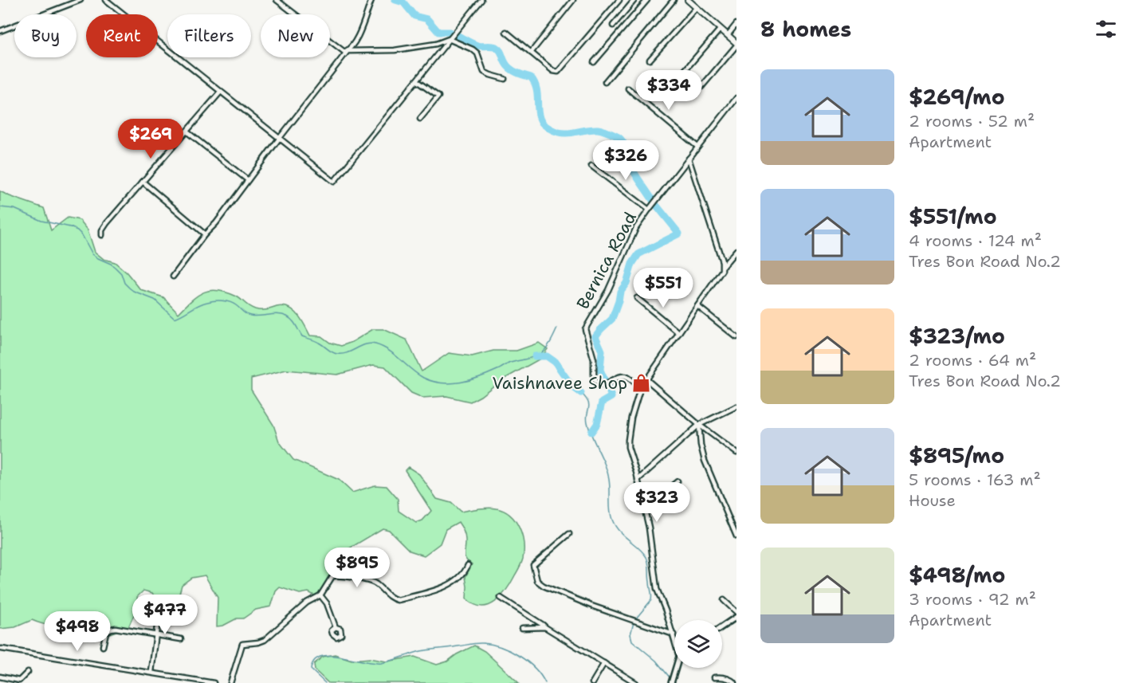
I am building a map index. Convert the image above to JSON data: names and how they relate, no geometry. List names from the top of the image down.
{
  "streets": {
    "street": ["Bernica Road"]
  },
  "places": {
    "shop": ["Vaishnavee Shop"]
  },
  "page": {
    "heading": "8 homes",
    "chip": [
      "Buy",
      "Rent",
      "Filters",
      "New"
    ],
    "list": [
      {
        "name": "$269/mo",
        "note": "2 rooms · 52 m² · Apartment"
      },
      {
        "name": "$551/mo",
        "note": "4 rooms · 124 m² · Tres Bon Road No.2"
      },
      {
        "name": "$323/mo",
        "note": "2 rooms · 64 m² · Tres Bon Road No.2"
      },
      {
        "name": "$895/mo",
        "note": "5 rooms · 163 m² · House"
      },
      {
        "name": "$498/mo",
        "note": "3 rooms · 92 m² · Apartment"
      }
    ],
    "price": [
      "$334",
      "$269",
      "$326",
      "$551",
      "$323",
      "$895",
      "$477",
      "$498"
    ]
  }
}
